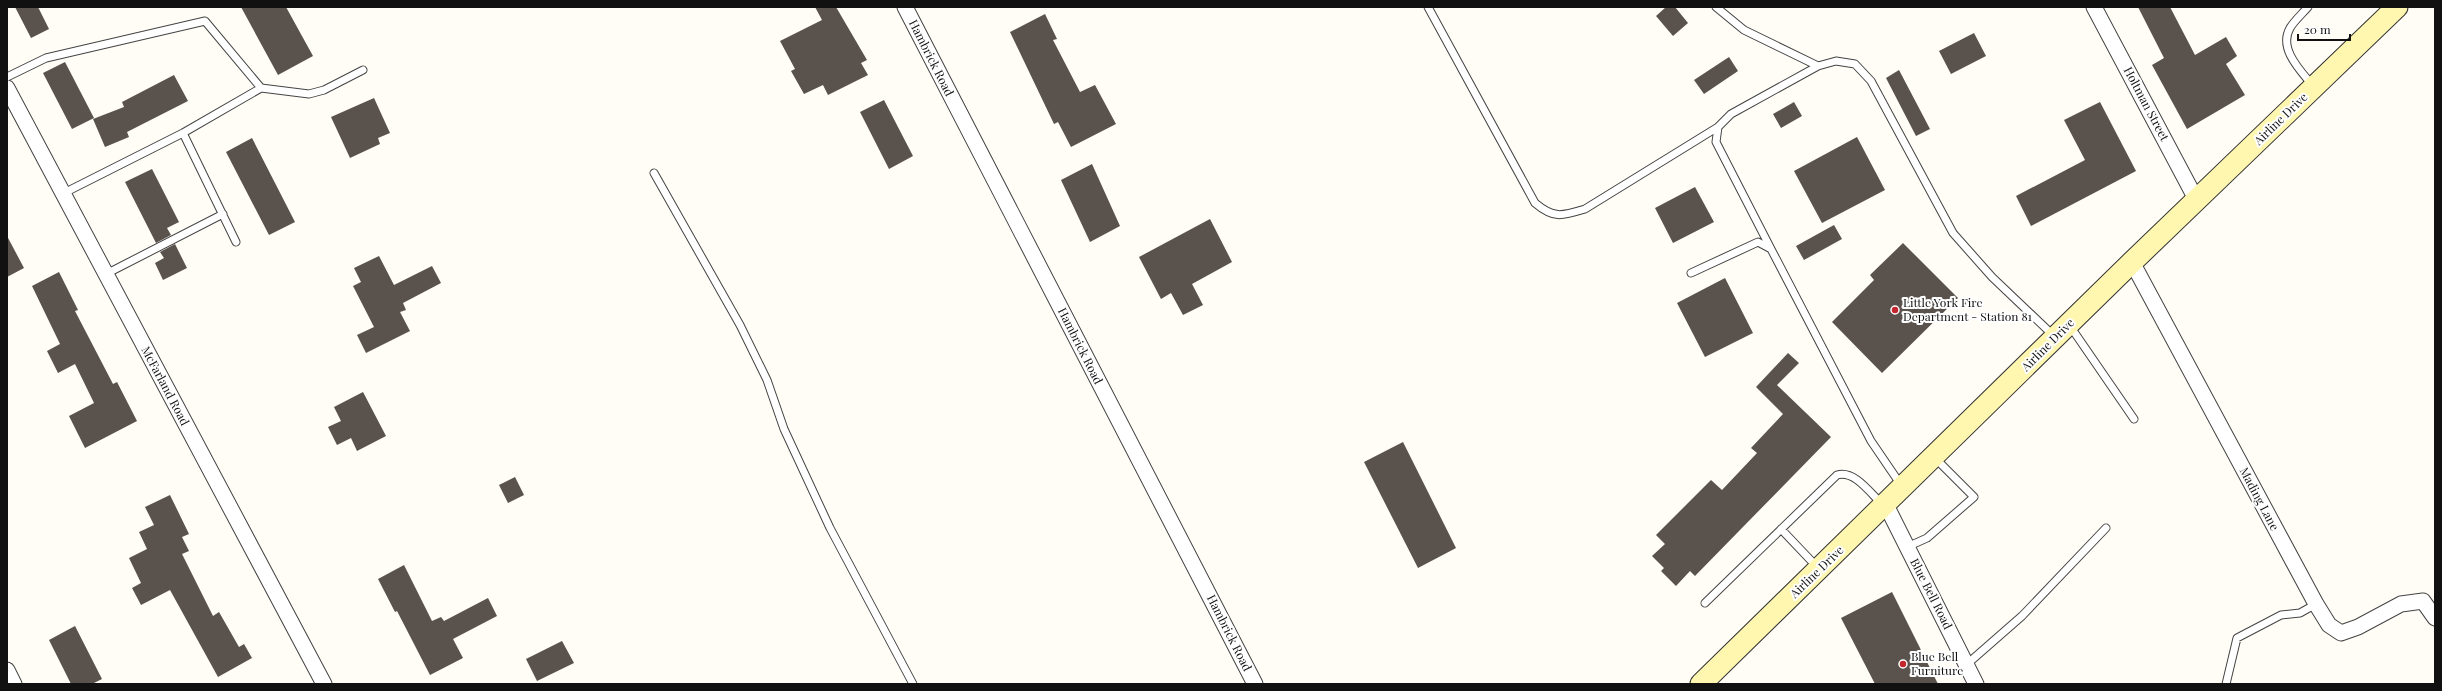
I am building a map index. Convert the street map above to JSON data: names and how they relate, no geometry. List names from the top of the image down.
{
  "streets": {
    "main road": ["Airline Drive"],
    "street": [
      "Hambrick Road",
      "Holtman Street",
      "McFarland Road",
      "Mading Lane",
      "Blue Bell Road"
    ]
  },
  "crossings": [
    ["Holtman Street", "Airline Drive"],
    ["Airline Drive", "Mading Lane"],
    ["Airline Drive", "Blue Bell Road"]
  ],
  "places": ["Little York Fire Department - Station 81", "Blue Bell Furniture"],
  "scale_bar": "20 m"
}
